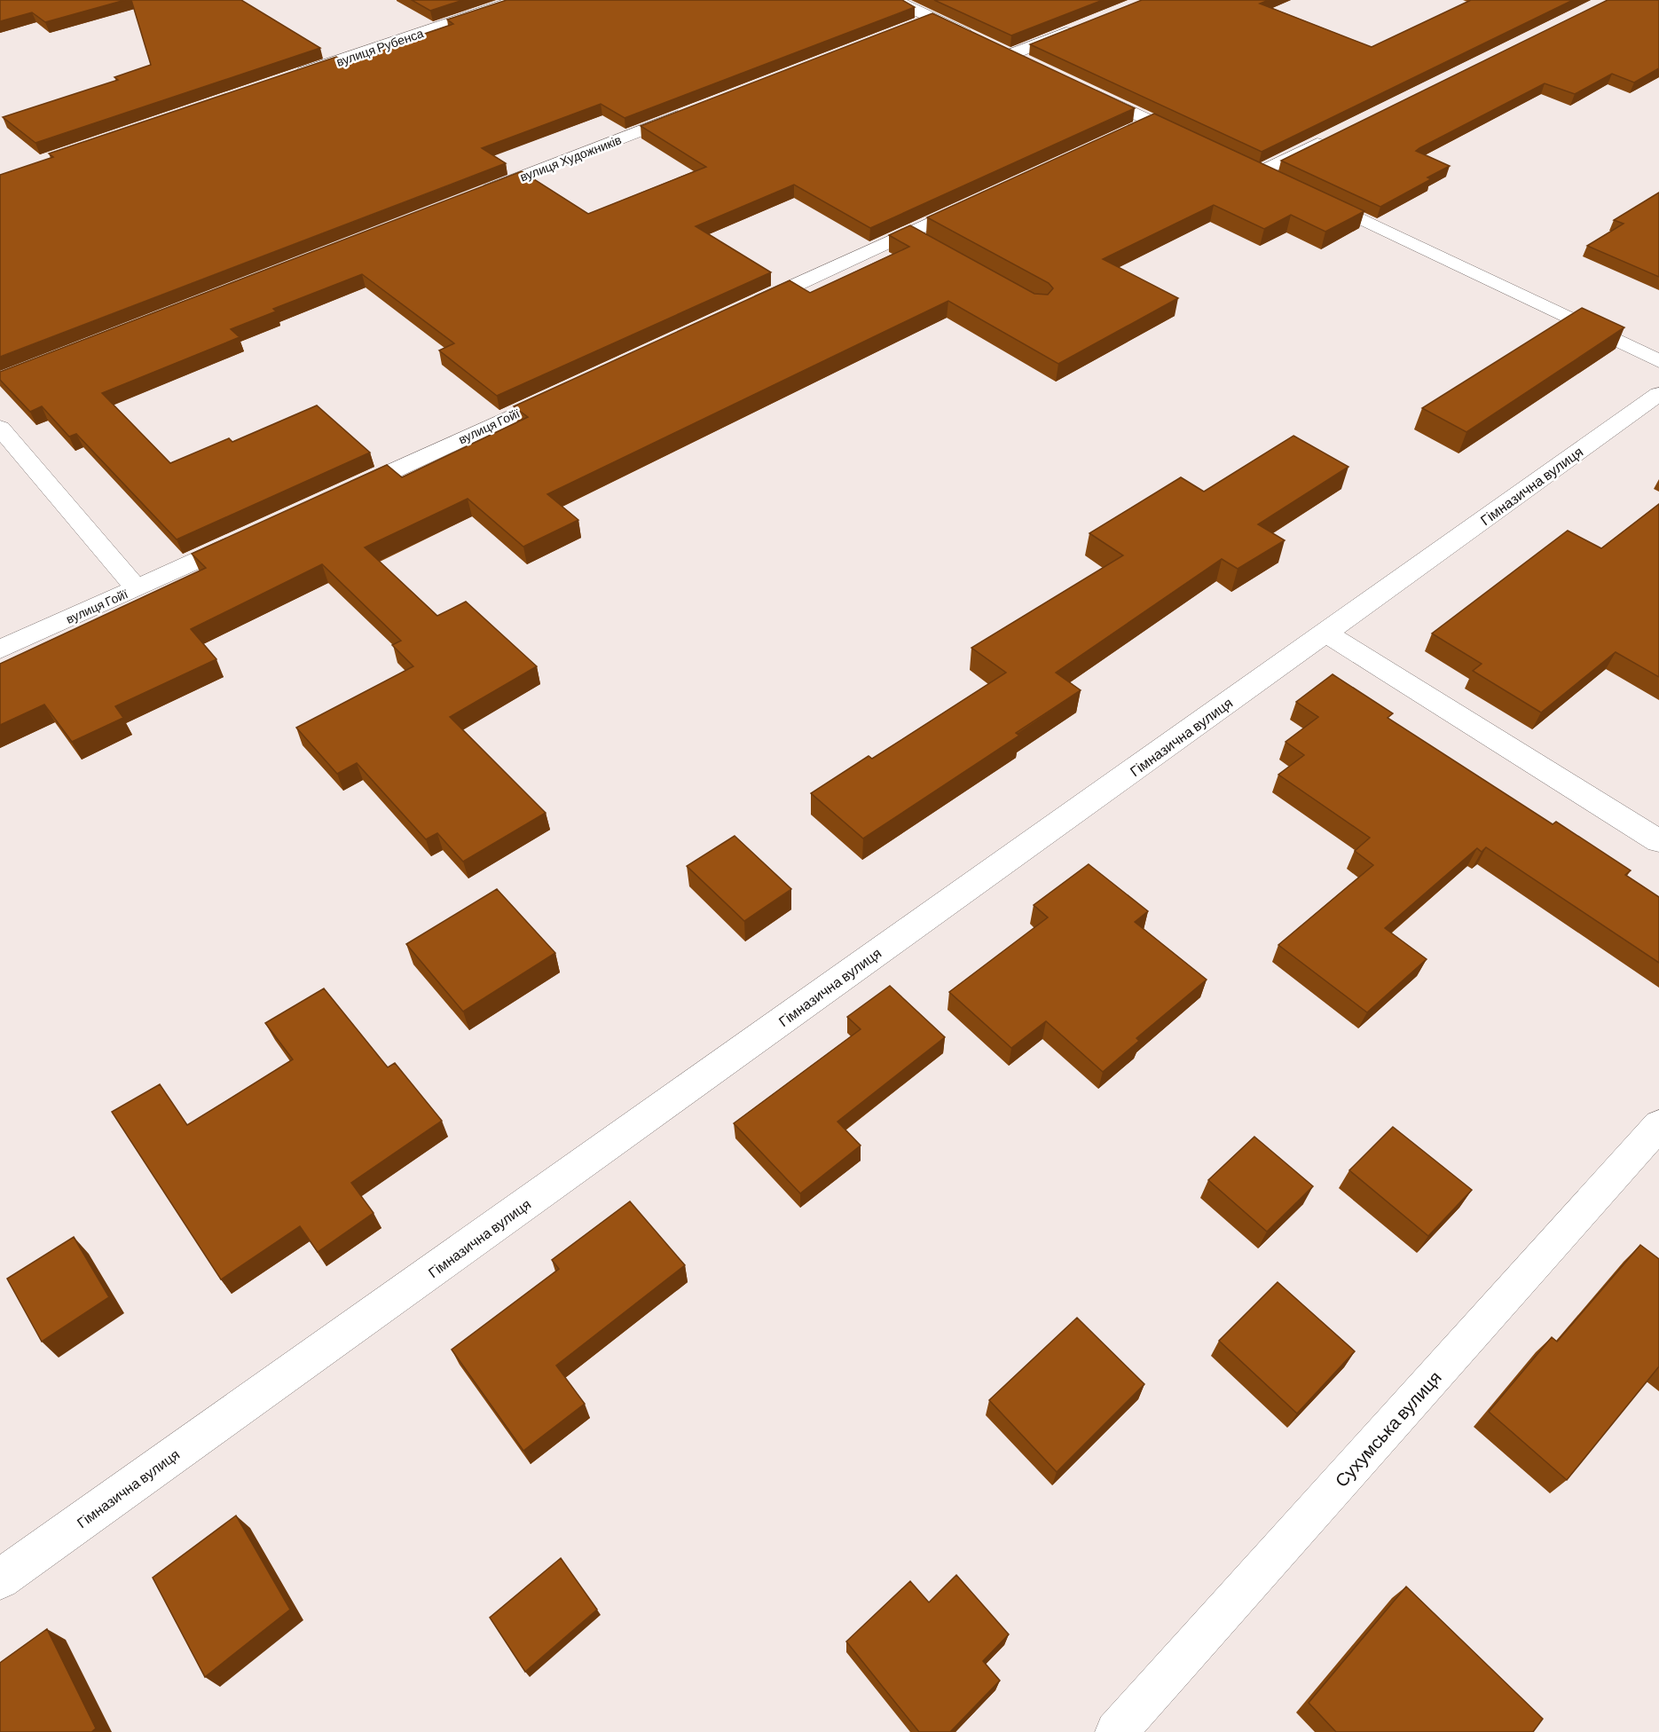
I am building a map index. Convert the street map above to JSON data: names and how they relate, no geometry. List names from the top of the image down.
{
  "streets": {
    "street": [
      "вулиця Рубенса",
      "вулиця Художників",
      "вулиця Гойї",
      "Гімназична вулиця",
      "Сухумська вулиця"
    ]
  }
}
